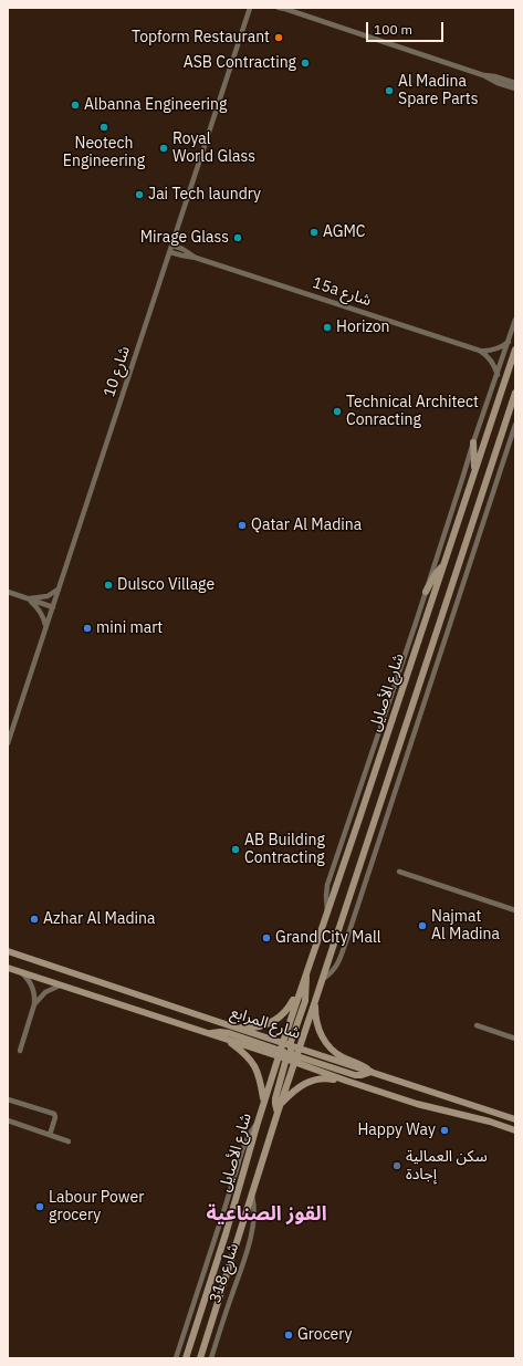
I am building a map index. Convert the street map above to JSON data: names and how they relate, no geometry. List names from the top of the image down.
{
  "streets": {
    "main road": ["شارع الأصايل", "شارع المرابع"],
    "street": ["15a شارع", "شارع 10", "شارع 318"]
  },
  "crossings": [
    ["15a شارع", "شارع 10"],
    ["شارع الأصايل", "شارع المرابع"],
    ["شارع الأصايل", "شارع 318"]
  ],
  "districts": ["القوز الصناعية"],
  "places": [
    "Topform Restaurant",
    "ASB Contracting",
    "Al Madina Spare Parts",
    "Albanna Engineering",
    "Neotech Engineering",
    "Royal World Glass",
    "Jai Tech laundry",
    "AGMC",
    "Mirage Glass",
    "Horizon",
    "Technical Architect Conracting",
    "Qatar Al Madina",
    "Dulsco Village",
    "mini mart",
    "AB Building Contracting",
    "Azhar Al Madina",
    "Najmat Al Madina",
    "Grand City Mall",
    "Happy Way",
    "سكن العمالية إجادة",
    "Labour Power grocery",
    "Grocery"
  ],
  "scale_bar": "100 m"
}
